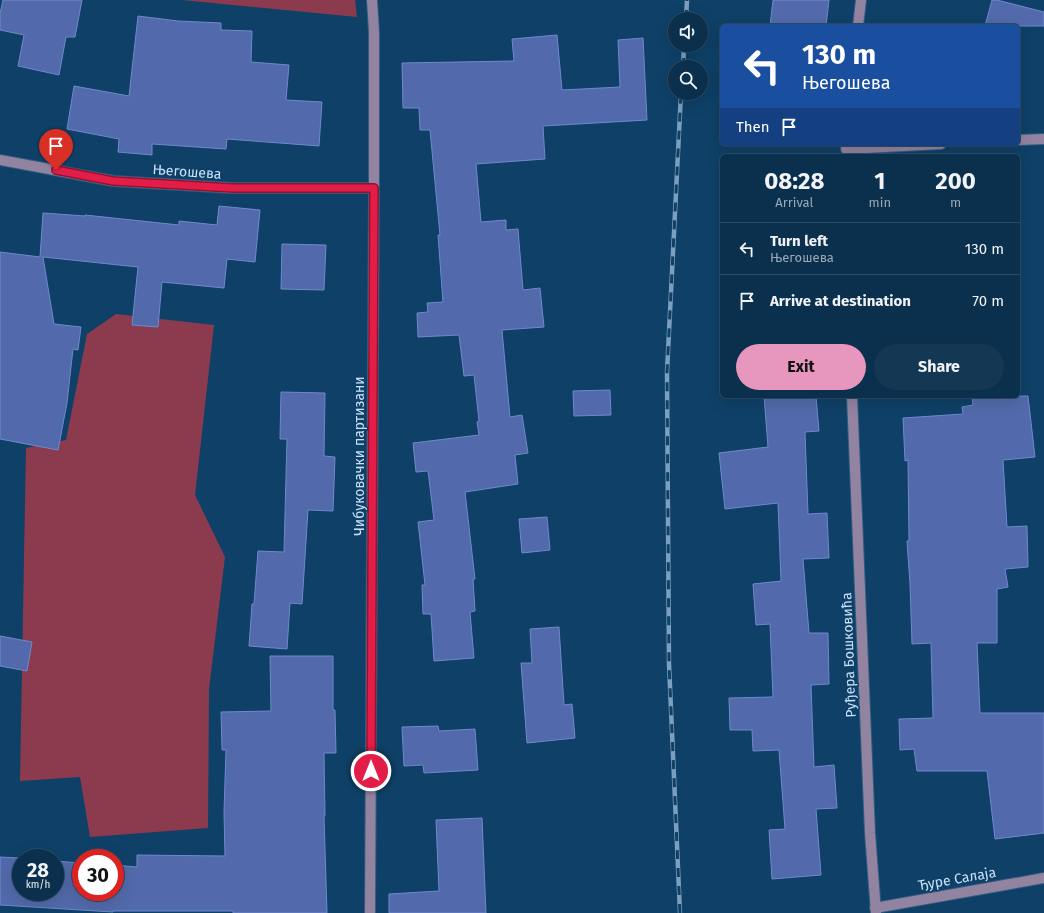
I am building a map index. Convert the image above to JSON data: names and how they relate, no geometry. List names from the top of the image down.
{
  "streets": {
    "street": [
      "Његошева",
      "Чибуковачки партизани",
      "Руђера Бошковића",
      "Ђуре Салаја"
    ]
  },
  "crossings": [
    ["Његошева", "Чибуковачки партизани"],
    ["Руђера Бошковића", "Ђуре Салаја"]
  ],
  "page": {
    "turn": ["130 m", "Његошева"],
    "then": "Then",
    "eta": [
      "08:28",
      "Arrival",
      "1",
      "min",
      "200",
      "m"
    ],
    "list": [
      {
        "name": "Turn left",
        "note": "Његошева",
        "value": "130 m"
      },
      {
        "name": "Arrive at destination",
        "value": "70 m"
      }
    ],
    "buttons": ["Exit", "Share"],
    "speed": "28 km/h",
    "limit": "30"
  }
}
